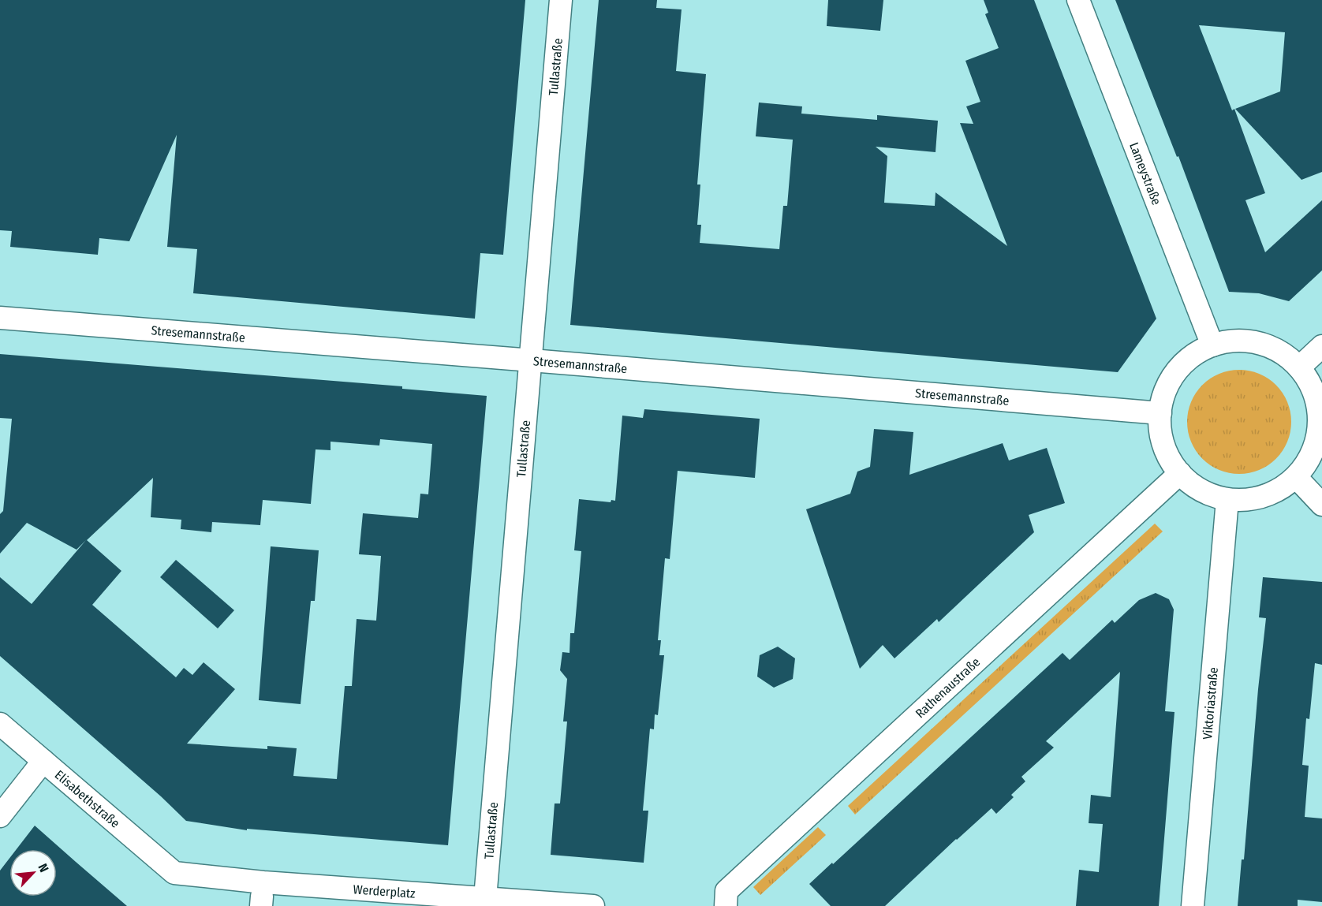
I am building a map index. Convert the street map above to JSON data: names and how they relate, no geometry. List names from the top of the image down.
{
  "streets": {
    "street": [
      "Tullastraße",
      "Lameystraße",
      "Stresemannstraße",
      "Rathenaustraße",
      "Viktoriastraße",
      "Elisabethstraße",
      "Werderplatz"
    ]
  },
  "crossings": [
    ["Tullastraße", "Stresemannstraße"],
    ["Tullastraße", "Werderplatz"],
    ["Lameystraße", "Stresemannstraße"],
    ["Lameystraße", "Rathenaustraße"],
    ["Lameystraße", "Viktoriastraße"],
    ["Stresemannstraße", "Rathenaustraße"],
    ["Stresemannstraße", "Viktoriastraße"],
    ["Rathenaustraße", "Viktoriastraße"],
    ["Elisabethstraße", "Werderplatz"]
  ],
  "north": "top right"
}
